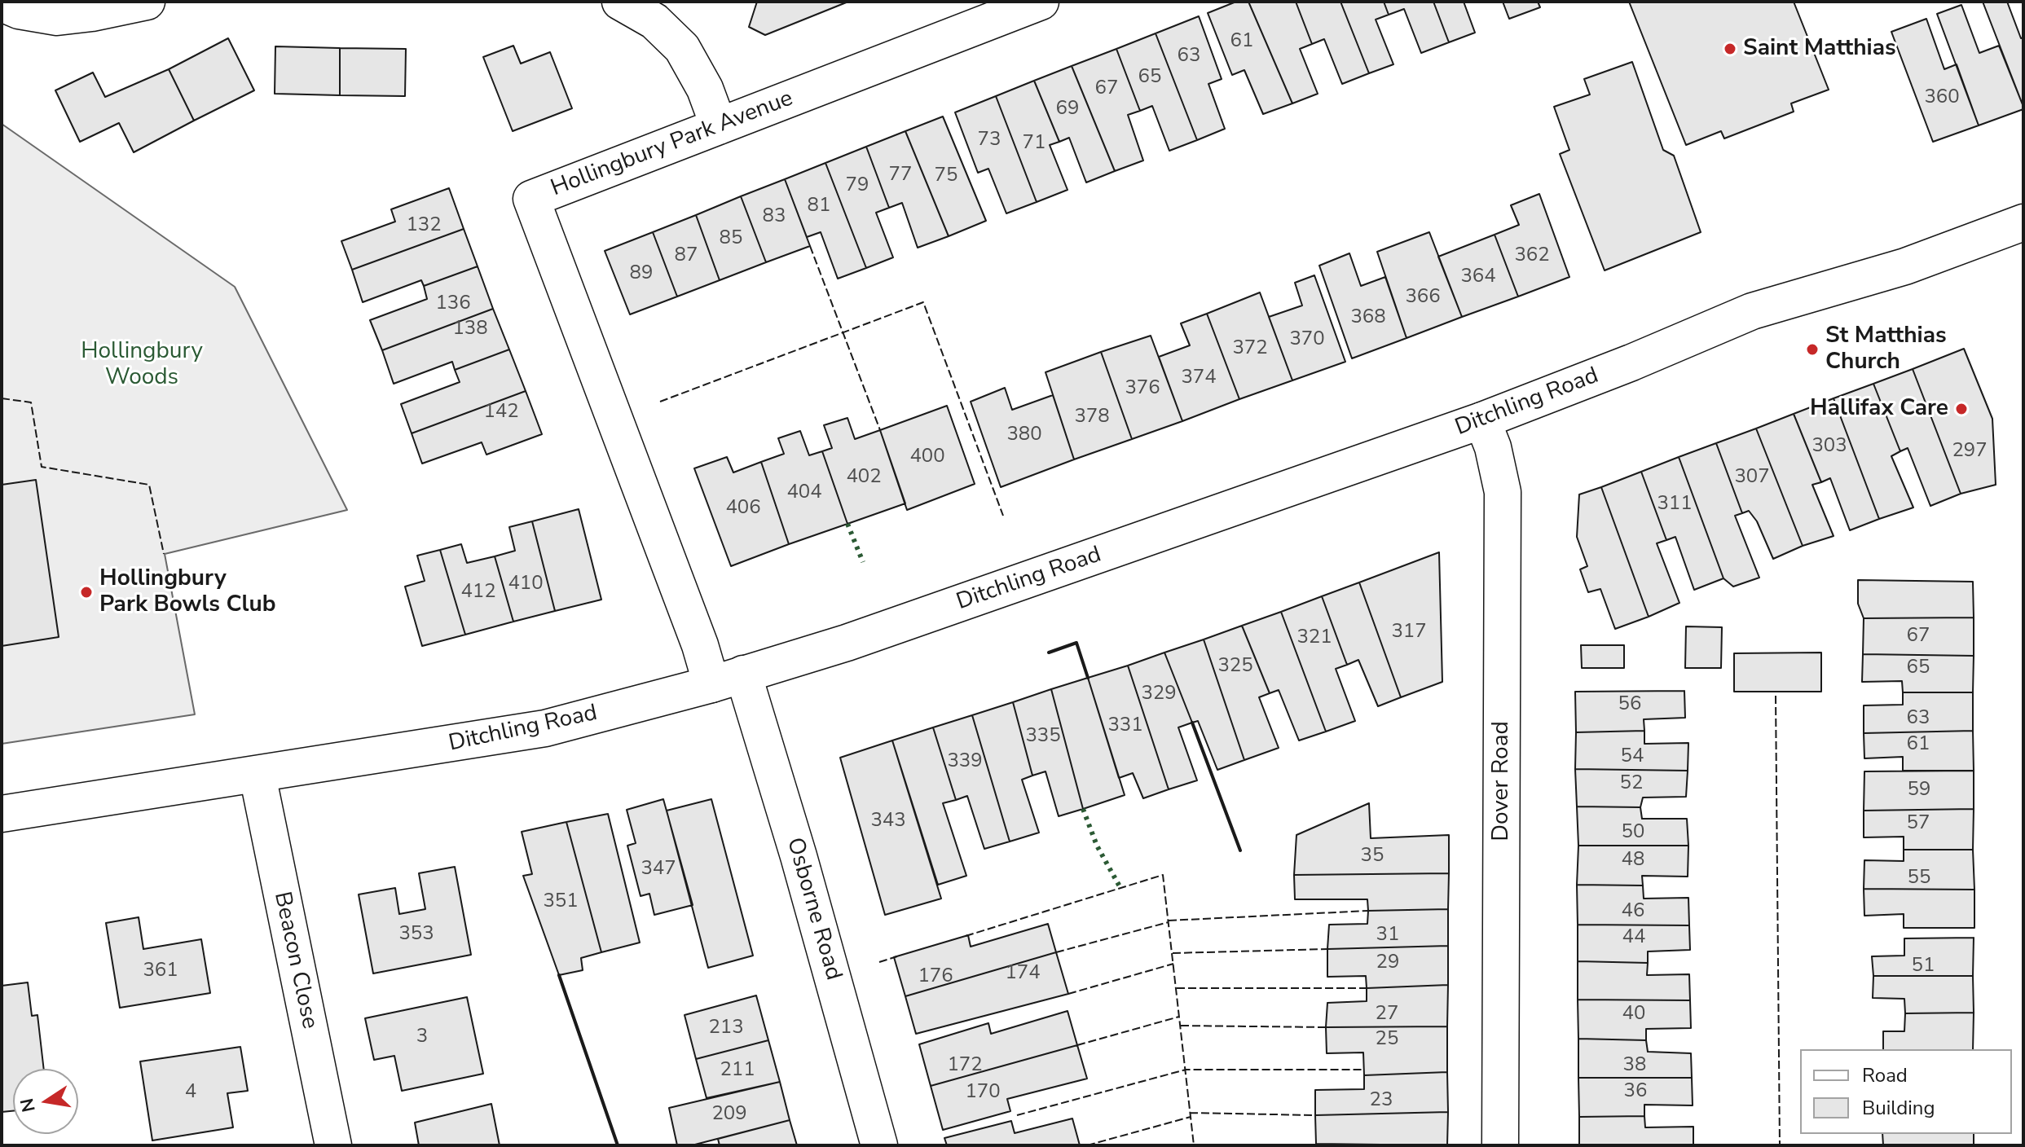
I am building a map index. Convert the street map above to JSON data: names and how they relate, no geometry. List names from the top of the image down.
{
  "streets": {
    "street": [
      "Hollingbury Park Avenue",
      "Ditchling Road",
      "Dover Road",
      "Osborne Road",
      "Beacon Close"
    ]
  },
  "crossings": [
    ["Hollingbury Park Avenue", "Ditchling Road"],
    ["Hollingbury Park Avenue", "Osborne Road"],
    ["Ditchling Road", "Dover Road"],
    ["Ditchling Road", "Osborne Road"],
    ["Ditchling Road", "Beacon Close"]
  ],
  "parks": ["Hollingbury Woods"],
  "places": [
    "Saint Matthias",
    "St Matthias Church",
    "Hallifax Care",
    "Hollingbury Park Bowls Club"
  ],
  "house_numbers": [
    "61",
    "63",
    "65",
    "67",
    "360",
    "69",
    "73",
    "71",
    "77",
    "75",
    "79",
    "81",
    "83",
    "132",
    "85",
    "87",
    "362",
    "89",
    "364",
    "366",
    "136",
    "368",
    "138",
    "370",
    "372",
    "374",
    "376",
    "142",
    "378",
    "380",
    "303",
    "297",
    "400",
    "402",
    "307",
    "404",
    "311",
    "406",
    "410",
    "412",
    "317",
    "67",
    "321",
    "325",
    "65",
    "329",
    "56",
    "63",
    "331",
    "335",
    "61",
    "54",
    "339",
    "52",
    "59",
    "343",
    "57",
    "50",
    "35",
    "48",
    "347",
    "55",
    "351",
    "46",
    "353",
    "31",
    "44",
    "29",
    "51",
    "361",
    "174",
    "176",
    "27",
    "40",
    "213",
    "3",
    "25",
    "172",
    "38",
    "211",
    "36",
    "4",
    "170",
    "23",
    "209"
  ],
  "legend": ["Road", "Building"],
  "north": "left"
}
